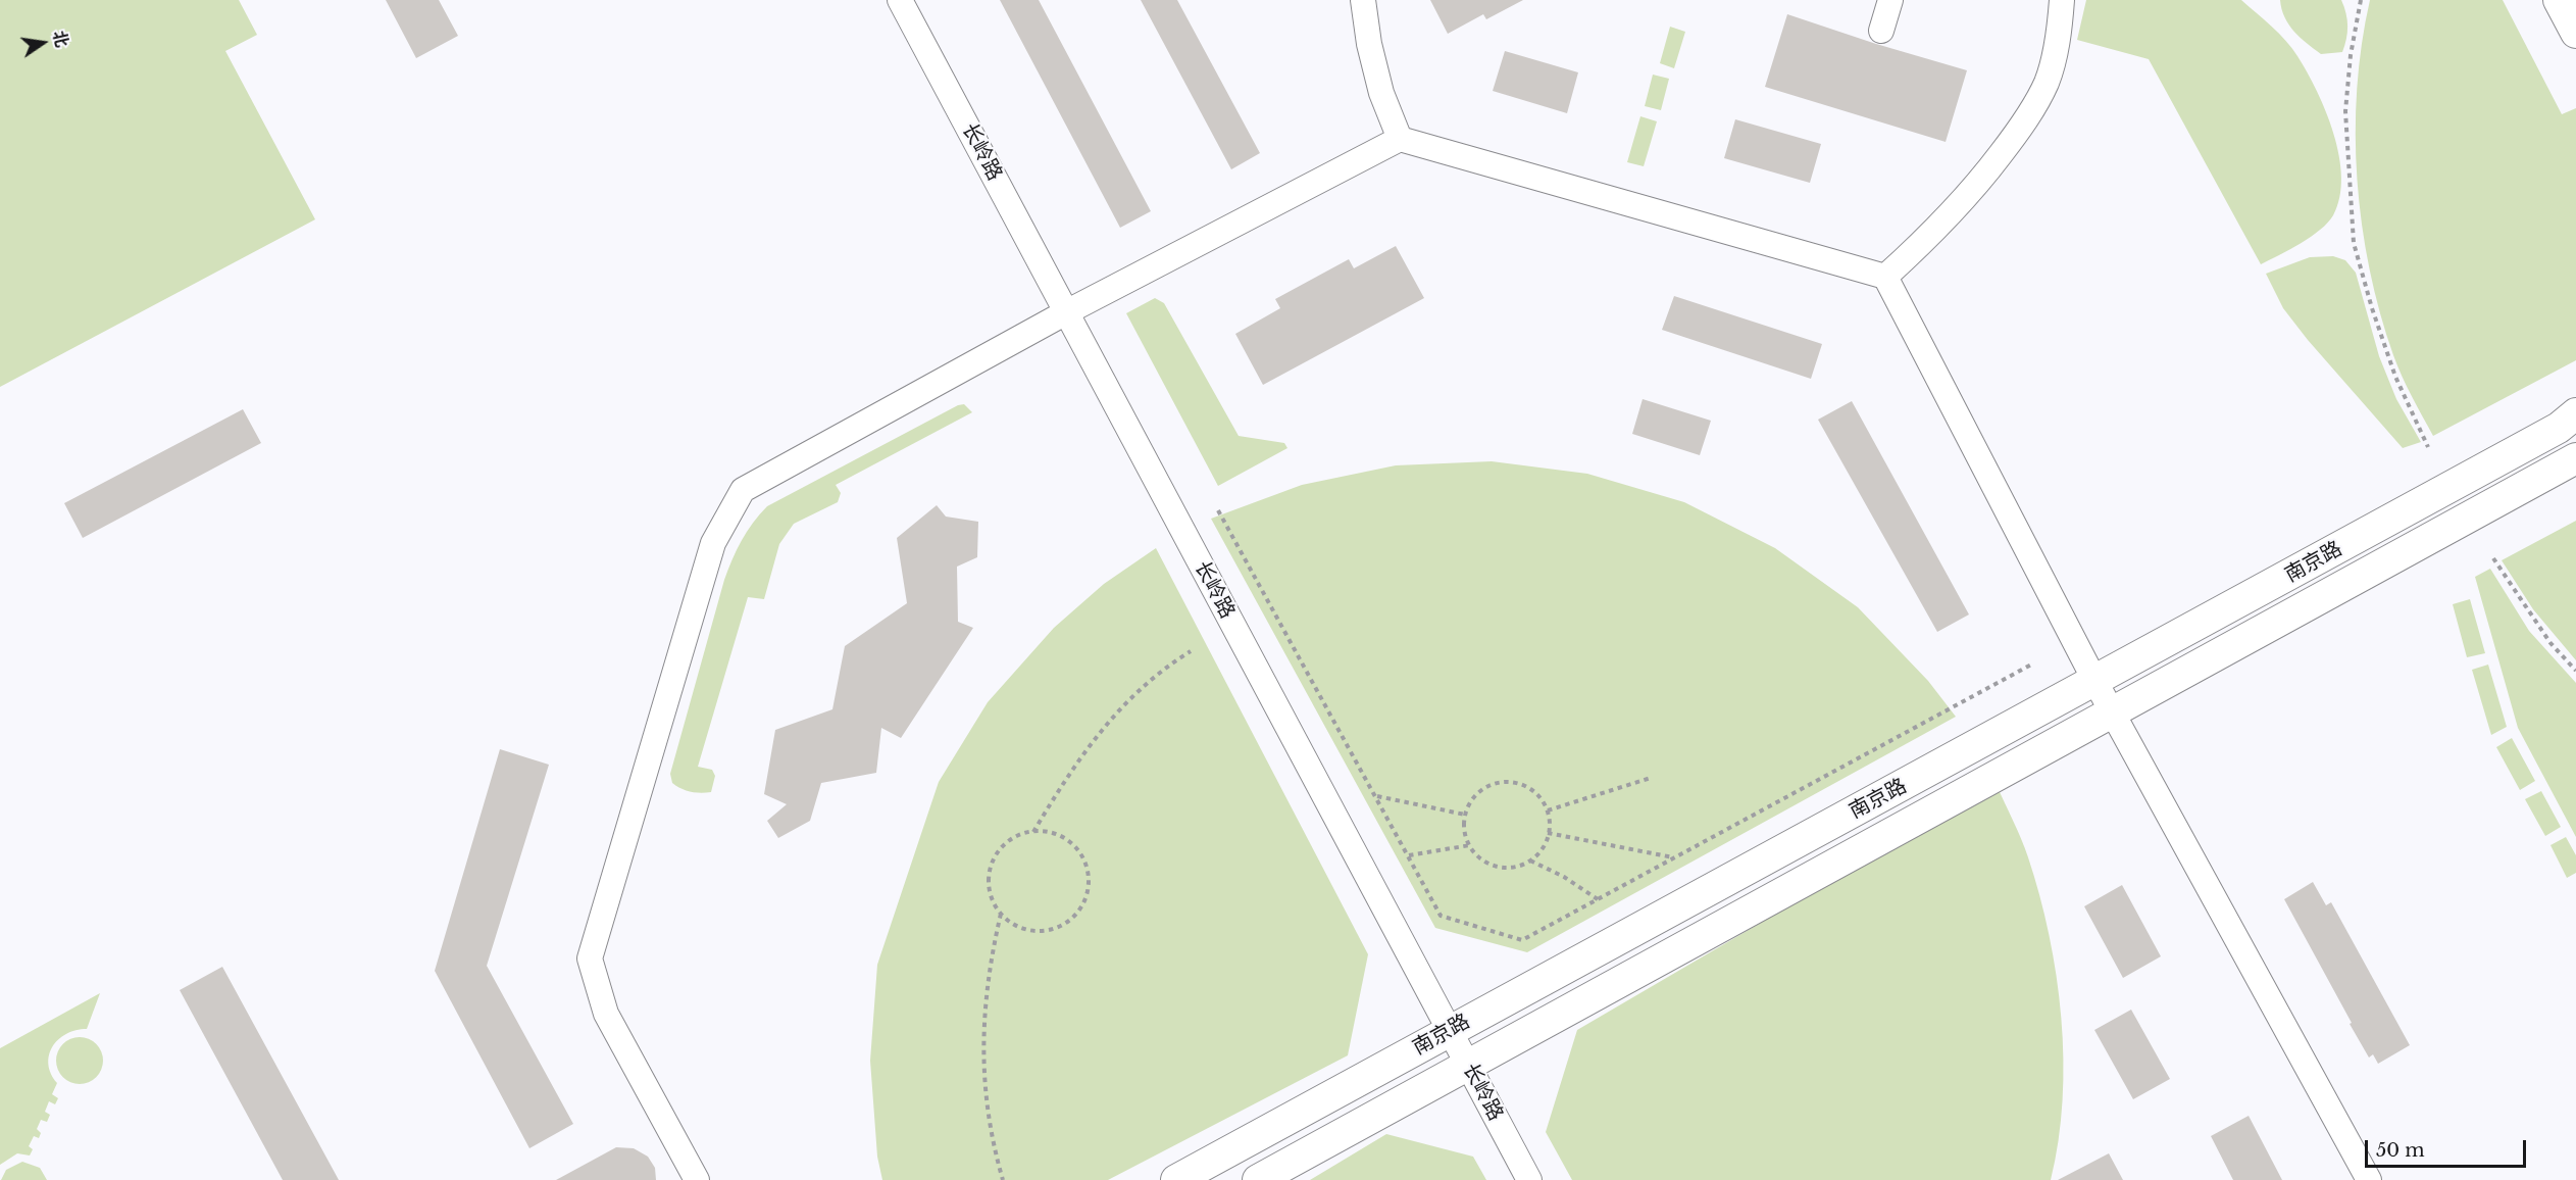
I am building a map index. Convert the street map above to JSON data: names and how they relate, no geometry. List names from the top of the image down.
{
  "streets": {
    "main road": ["南京路"],
    "street": ["长岭路"]
  },
  "crossings": [
    ["长岭路", "南京路"]
  ],
  "scale_bar": "50 m",
  "north": "right"
}
